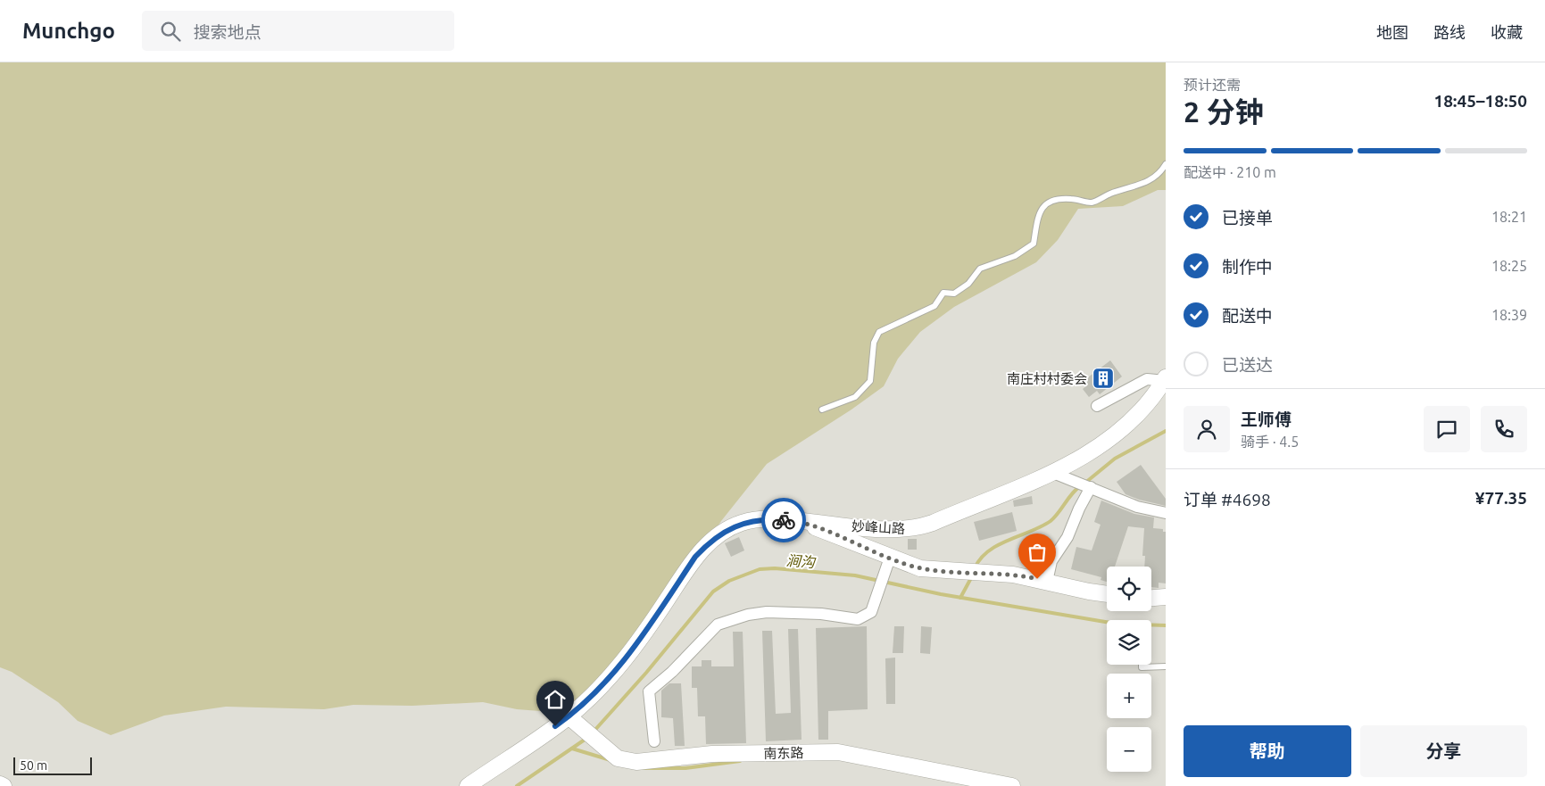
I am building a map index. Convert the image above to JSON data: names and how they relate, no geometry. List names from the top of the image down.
{
  "streets": {
    "street": ["妙峰山路", "南东路"]
  },
  "crossings": [
    ["妙峰山路", "南东路"]
  ],
  "water": ["涧沟"],
  "places": {
    "building": ["南庄村村委会"]
  },
  "scale_bar": "50 m",
  "page": {
    "header": "Munchgo",
    "search": "搜索地点",
    "nav": ["地图", "路线", "收藏"],
    "heading": ["2 分钟", "预计还需", "18:45–18:50"],
    "panel": [
      "王师傅",
      "骑手 · 4.5",
      "订单 #4698",
      "¥77.35"
    ],
    "bar": "配送中 · 210 m",
    "list": [
      ["已接单", "18:21"],
      ["制作中", "18:25"],
      ["配送中", "18:39"],
      "已送达"
    ],
    "map_buttons": ["+", "−"],
    "buttons": ["帮助", "分享"],
    "scale": "50 m"
  }
}
